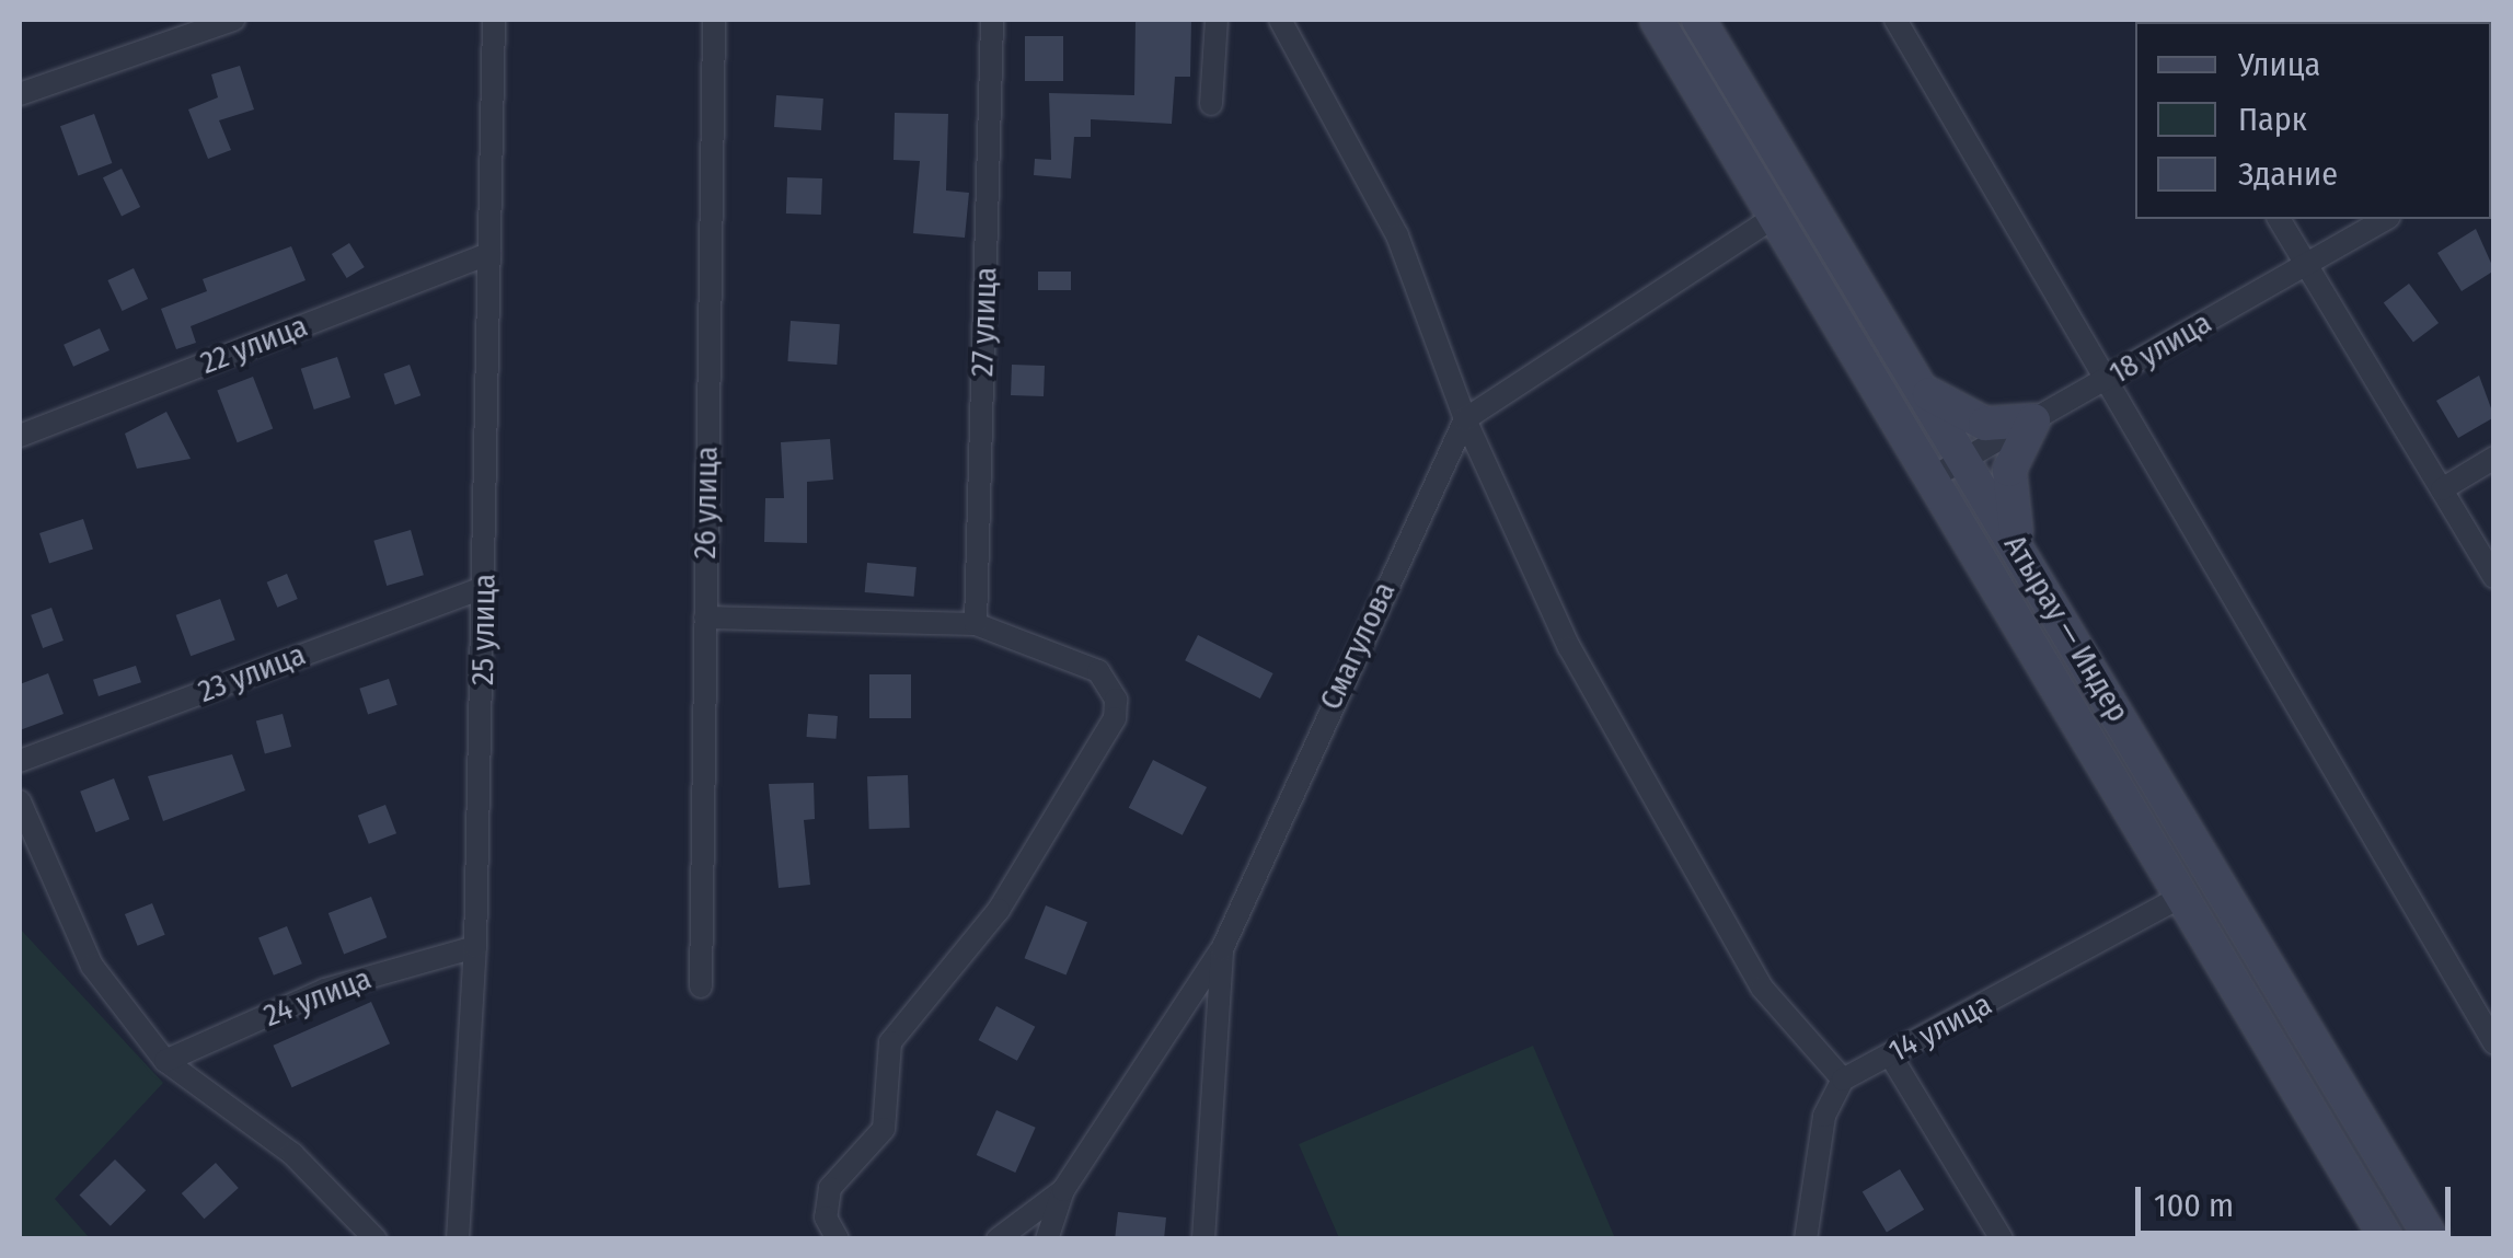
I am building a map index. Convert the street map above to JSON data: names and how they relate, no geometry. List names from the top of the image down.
{
  "streets": {
    "main road": ["Атырау — Индер"],
    "street": [
      "27 улица",
      "22 улица",
      "18 улица",
      "26 улица",
      "25 улица",
      "Смагулова",
      "23 улица",
      "24 улица",
      "14 улица"
    ]
  },
  "crossings": [
    ["22 улица", "25 улица"],
    ["18 улица", "Атырау — Индер"],
    ["Атырау — Индер", "14 улица"],
    ["25 улица", "23 улица"],
    ["25 улица", "24 улица"]
  ],
  "legend": ["Улица", "Парк", "Здание"],
  "scale_bar": "100 m"
}
